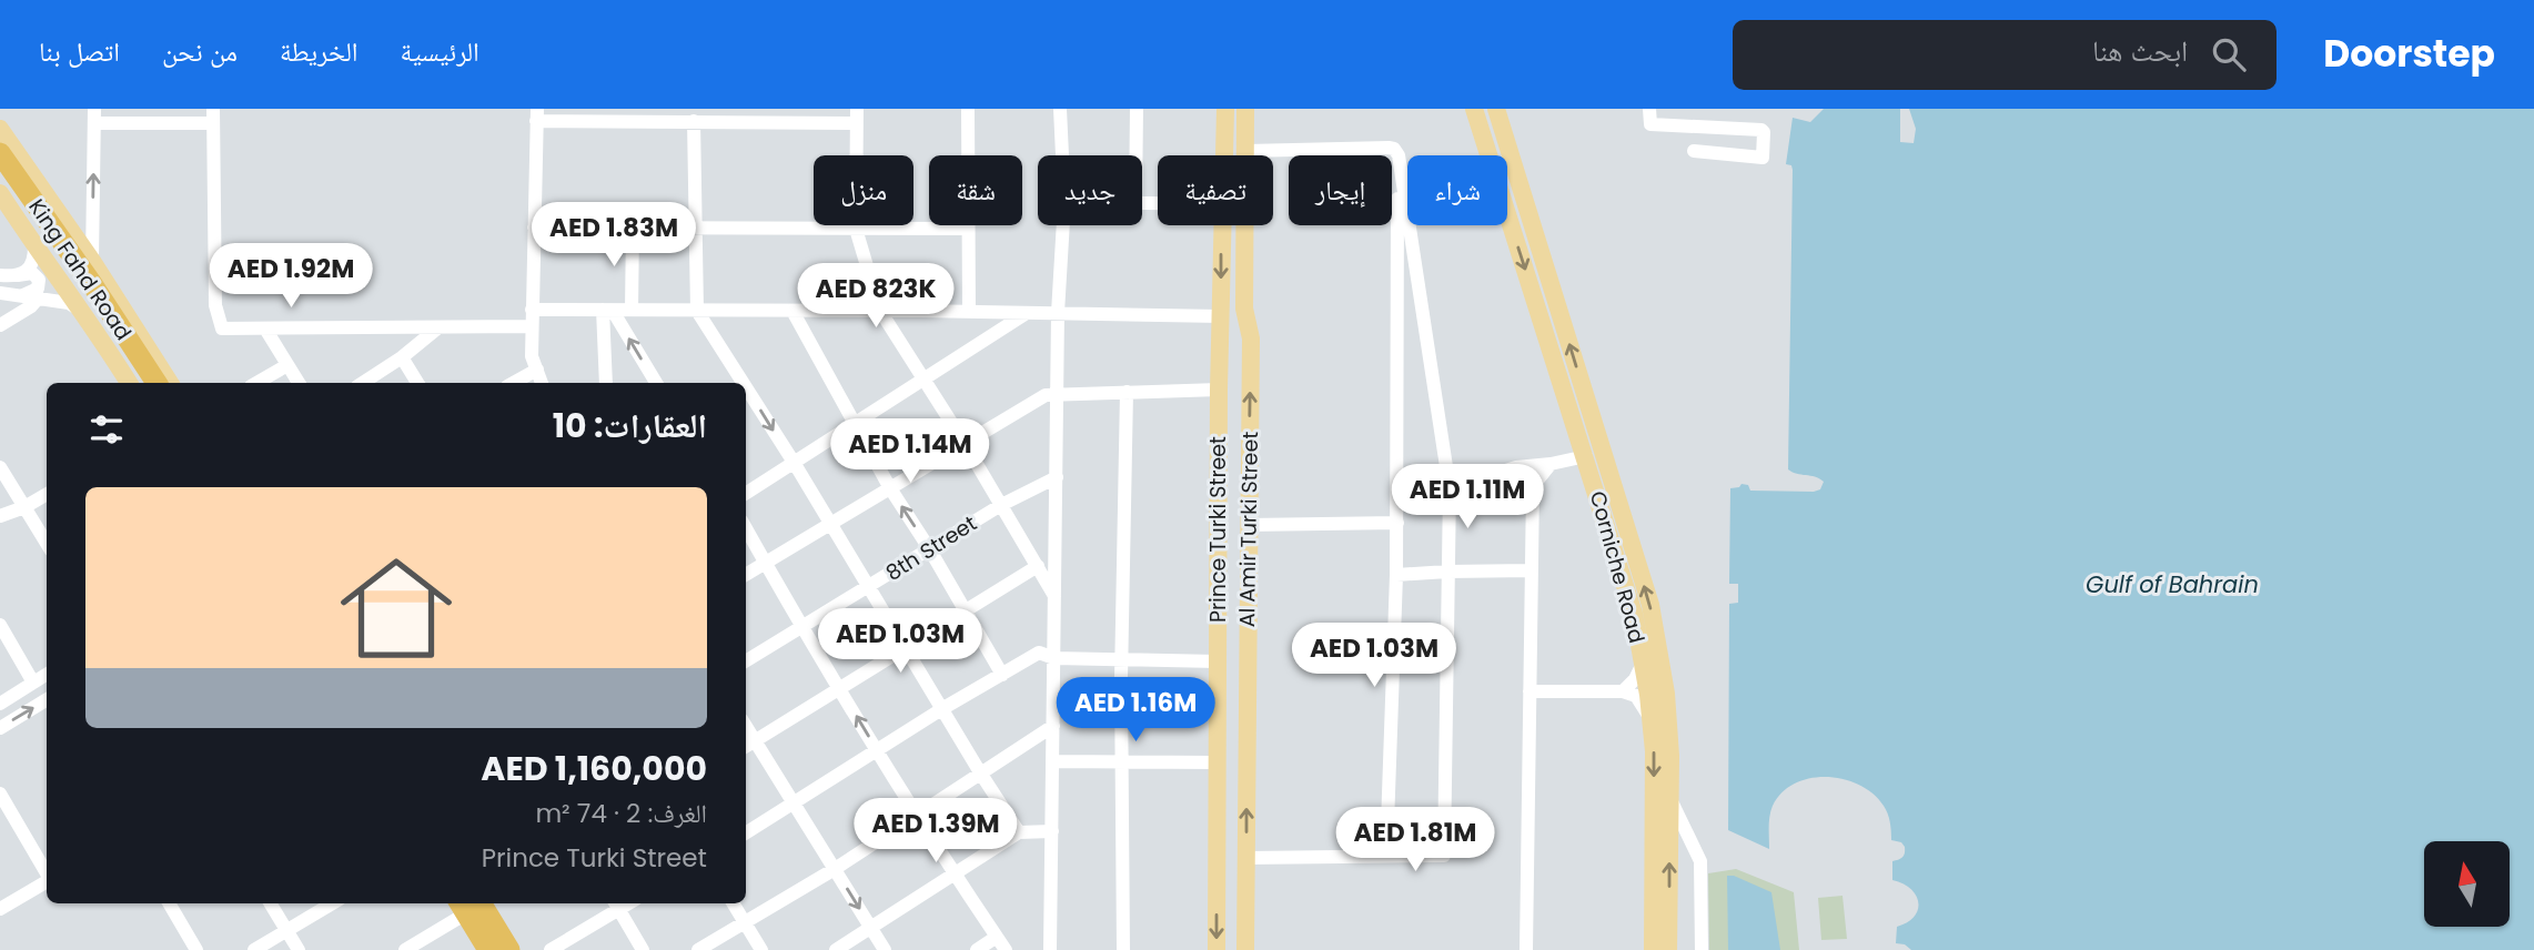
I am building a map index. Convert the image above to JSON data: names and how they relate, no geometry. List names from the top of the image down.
{
  "streets": {
    "highway": ["King Fahd Road"],
    "main road": ["Prince Turki Street", "Al Amir Turki Street", "Corniche Road"],
    "street": ["8th Street"]
  },
  "one_way": ["Prince Turki Street", "Al Amir Turki Street"],
  "water": ["Gulf of Bahrain"],
  "north": "top",
  "page": {
    "header": "Doorstep",
    "search": "ابحث هنا",
    "nav": [
      "الرئيسية",
      "الخريطة",
      "من نحن",
      "اتصل بنا"
    ],
    "chip": [
      "شراء",
      "إيجار",
      "تصفية",
      "جديد",
      "شقة",
      "منزل"
    ],
    "price": [
      "AED 1.83M",
      "AED 1.92M",
      "AED 823K",
      "AED 1.14M",
      "AED 1.11M",
      "AED 1.03M",
      "AED 1.03M",
      "AED 1.16M",
      "AED 1.39M",
      "AED 1.81M"
    ],
    "heading": "العقارات: 10",
    "list": [
      {
        "name": "AED 1,160,000",
        "note": "الغرف: 2 · 74 m² · Prince Turki Street"
      }
    ]
  }
}
